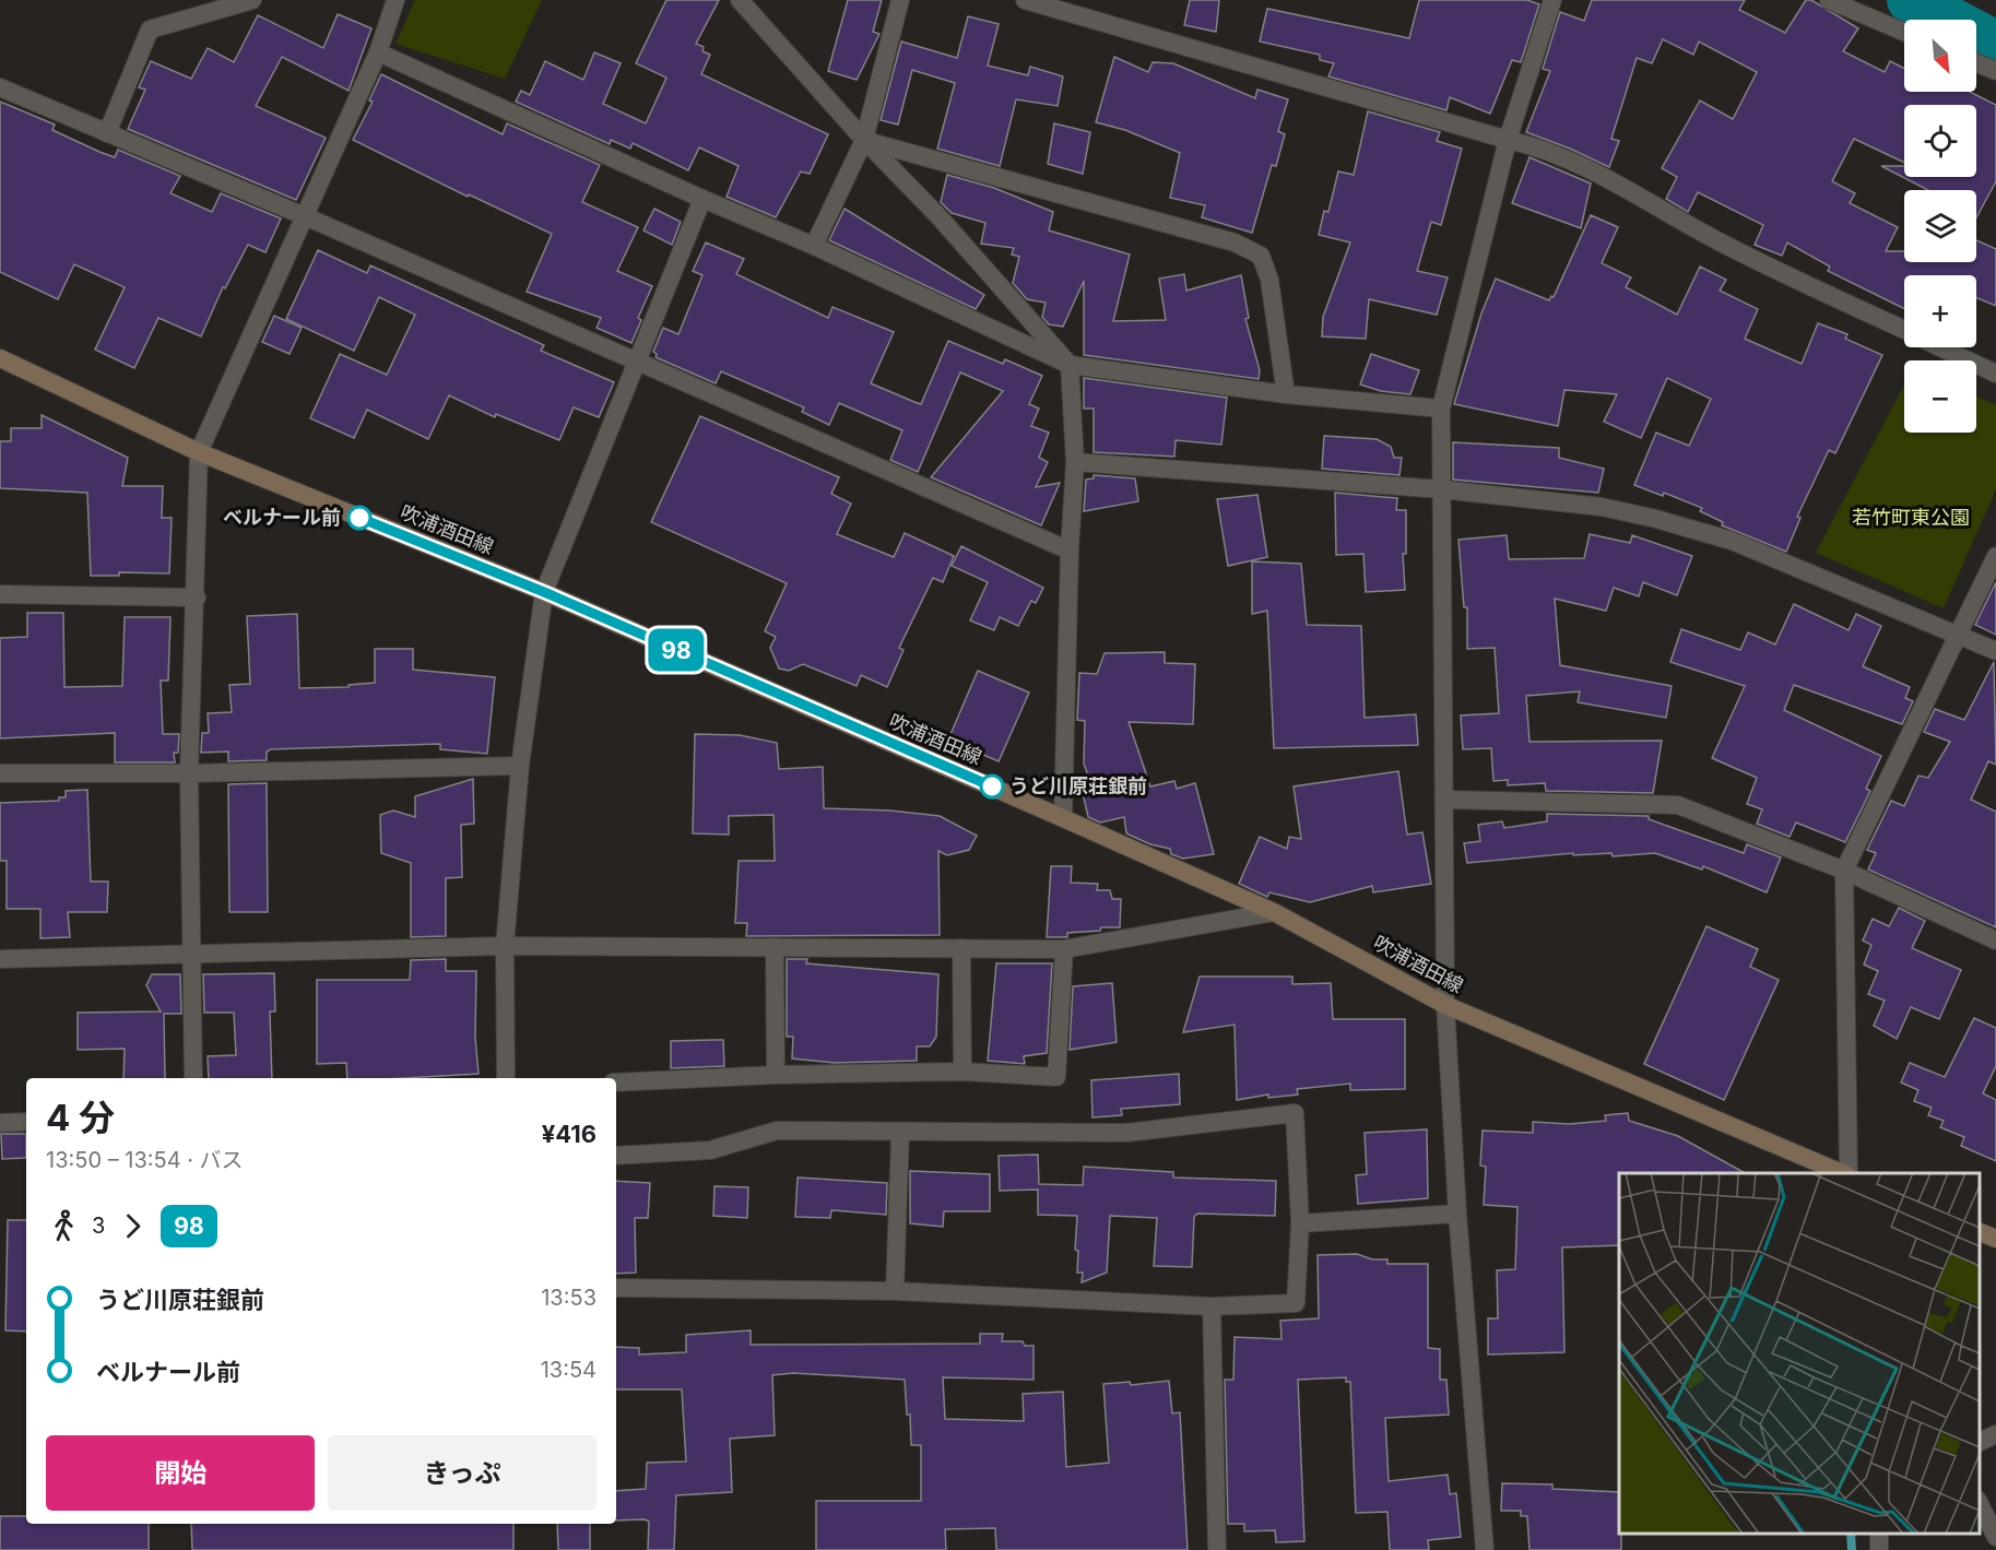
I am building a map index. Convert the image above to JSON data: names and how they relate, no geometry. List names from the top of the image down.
{
  "streets": {
    "main road": ["吹浦酒田線"]
  },
  "parks": ["若竹町東公園"],
  "places": ["ベルナール前", "うど川原荘銀前"],
  "lines": ["bus line 98"],
  "north": "bottom right",
  "page": {
    "on_map": "98",
    "map_buttons": ["+", "−"],
    "heading": ["4 分", "13:50 – 13:54 · バス", "¥416"],
    "legs": ["3", "98"],
    "list": [
      {
        "name": "うど川原荘銀前",
        "value": "13:53"
      },
      {
        "name": "ベルナール前",
        "value": "13:54"
      }
    ],
    "buttons": ["開始", "きっぷ"]
  }
}
